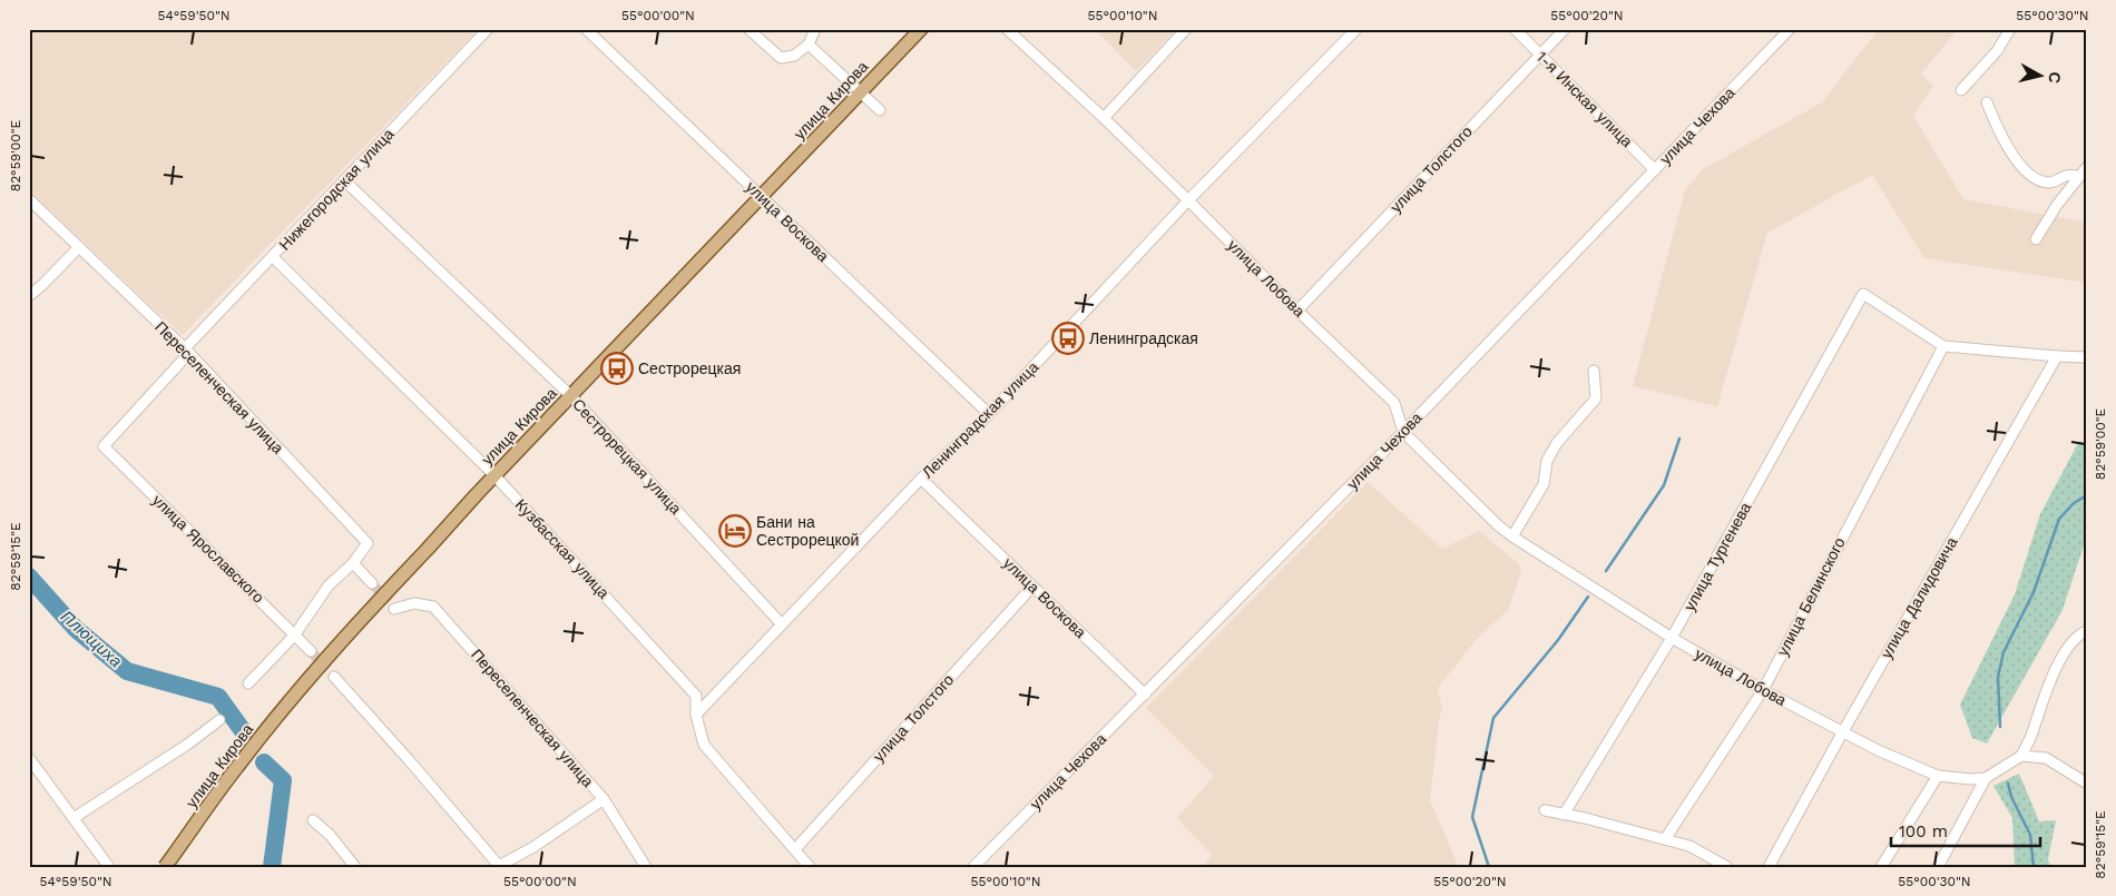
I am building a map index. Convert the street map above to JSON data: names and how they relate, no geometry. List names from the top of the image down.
{
  "streets": {
    "main road": ["улица Кирова"],
    "street": [
      "1-я Инская улица",
      "улица Чехова",
      "улица Толстого",
      "Нижегородская улица",
      "улица Воскова",
      "улица Лобова",
      "Переселенческая улица",
      "Ленинградская улица",
      "Сестрорецкая улица",
      "улица Ярославского",
      "Кузбасская улица",
      "улица Тургенева",
      "улица Белинского",
      "улица Далидовича"
    ]
  },
  "crossings": [
    ["1-я Инская улица", "улица Чехова"],
    ["1-я Инская улица", "улица Толстого"],
    ["улица Кирова", "улица Воскова"],
    ["улица Кирова", "Сестрорецкая улица"],
    ["улица Кирова", "Кузбасская улица"],
    ["улица Чехова", "улица Воскова"],
    ["улица Чехова", "улица Лобова"],
    ["улица Толстого", "улица Воскова"],
    ["улица Толстого", "улица Лобова"],
    ["улица Толстого", "Кузбасская улица"],
    ["Нижегородская улица", "Переселенческая улица"],
    ["Нижегородская улица", "Сестрорецкая улица"],
    ["Нижегородская улица", "улица Ярославского"],
    ["Нижегородская улица", "Кузбасская улица"],
    ["улица Воскова", "Ленинградская улица"],
    ["улица Лобова", "Ленинградская улица"],
    ["улица Лобова", "улица Тургенева"],
    ["улица Лобова", "улица Белинского"],
    ["улица Лобова", "улица Далидовича"],
    ["Ленинградская улица", "Сестрорецкая улица"],
    ["Ленинградская улица", "Кузбасская улица"],
    ["улица Тургенева", "улица Белинского"]
  ],
  "water": ["Плющиха"],
  "places": {
    "bus stop": ["Ленинградская", "Сестрорецкая"],
    "hotel": ["Бани на Сестрорецкой"]
  },
  "scale_bar": "100 m",
  "north": "right",
  "coordinates": [
    "54°59'50\"N",
    "55°00'00\"N",
    "55°00'10\"N",
    "55°00'20\"N",
    "55°00'30\"N",
    "82°59'00\"E",
    "82°59'15\"E"
  ]
}
